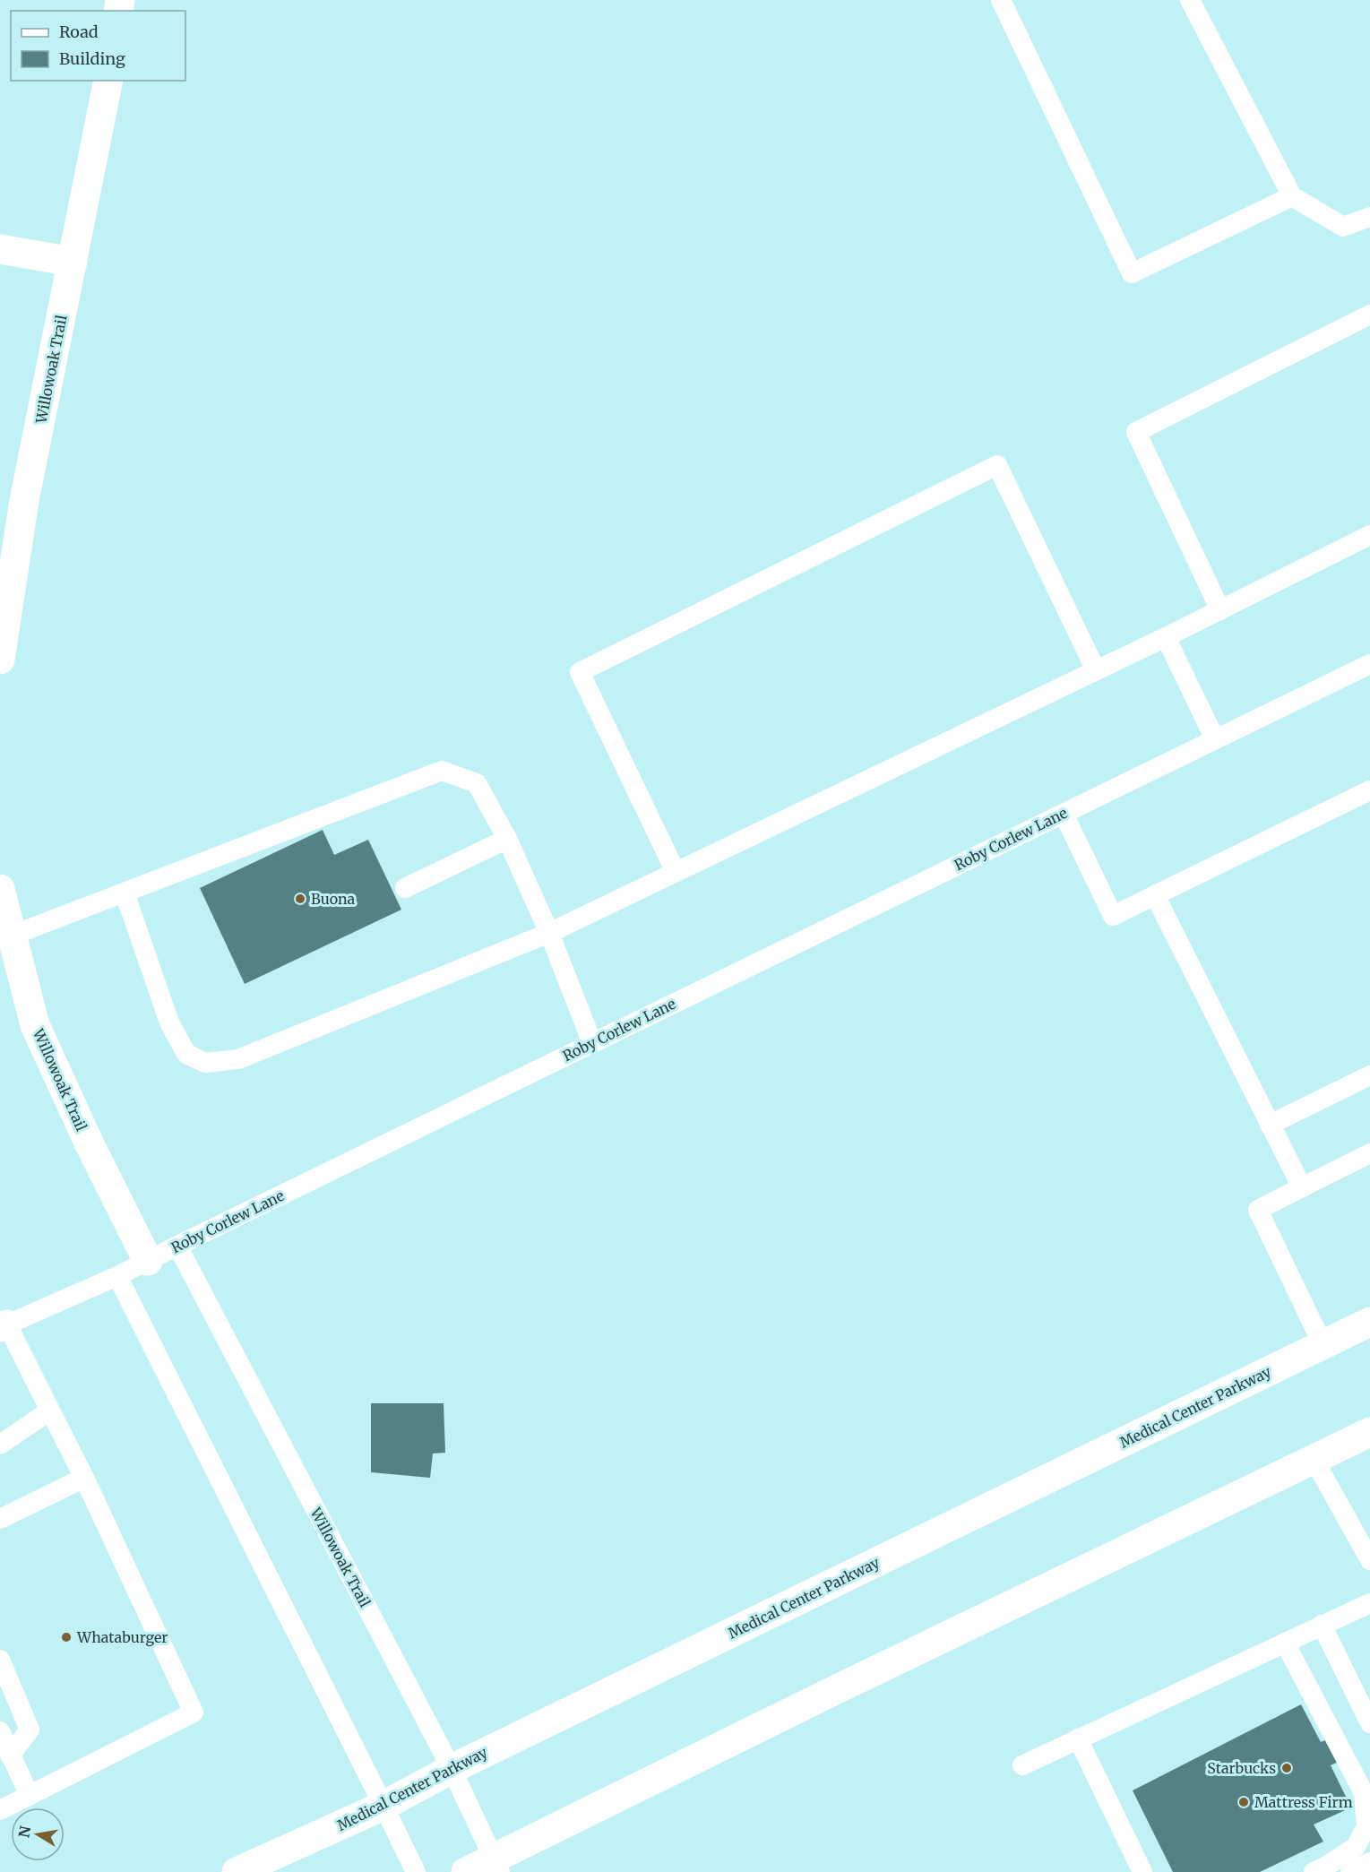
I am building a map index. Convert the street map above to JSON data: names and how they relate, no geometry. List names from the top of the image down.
{
  "streets": {
    "main road": ["Willowoak Trail", "Medical Center Parkway"],
    "lane": ["Roby Corlew Lane"]
  },
  "crossings": [
    ["Willowoak Trail", "Roby Corlew Lane"],
    ["Willowoak Trail", "Medical Center Parkway"]
  ],
  "places": [
    "Buona",
    "Whataburger",
    "Starbucks",
    "Mattress Firm"
  ],
  "legend": ["Road", "Building"],
  "north": "left"
}
